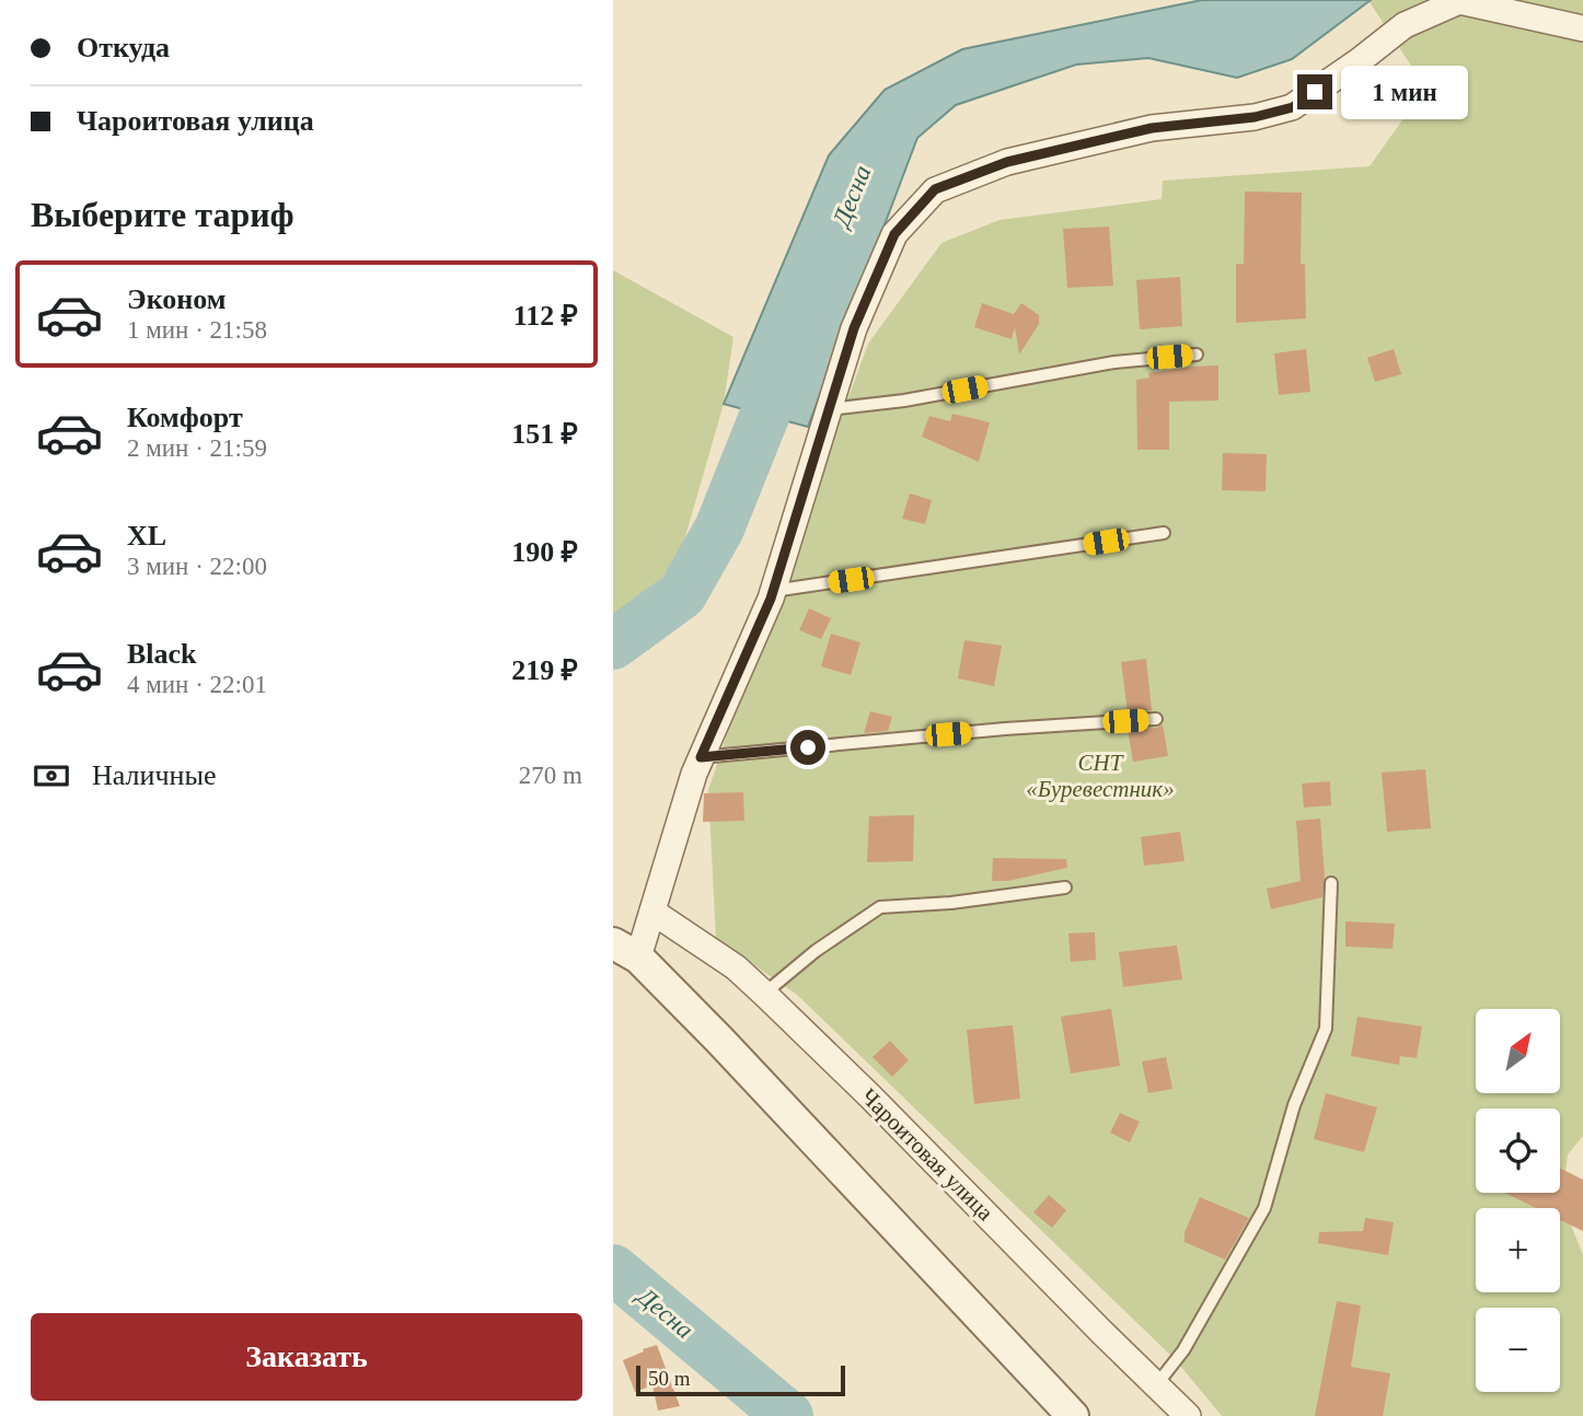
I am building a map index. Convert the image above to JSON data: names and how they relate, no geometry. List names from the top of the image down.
{
  "streets": {
    "street": ["Чароитовая улица"]
  },
  "water": ["Десна"],
  "parks": ["СНТ «Буревестник»"],
  "scale_bar": "50 m",
  "north": "top right",
  "page": {
    "banner": ["Откуда", "Чароитовая улица"],
    "bubble": "1 мин",
    "heading": "Выберите тариф",
    "list": [
      {
        "name": "Эконом",
        "note": "1 мин · 21:58",
        "value": "112 ₽"
      },
      {
        "name": "Комфорт",
        "note": "2 мин · 21:59",
        "value": "151 ₽"
      },
      {
        "name": "XL",
        "note": "3 мин · 22:00",
        "value": "190 ₽"
      },
      {
        "name": "Black",
        "note": "4 мин · 22:01",
        "value": "219 ₽"
      }
    ],
    "pay": ["Наличные", "270 m"],
    "map_buttons": ["+", "−"],
    "buttons": "Заказать",
    "scale": "50 m"
  }
}
